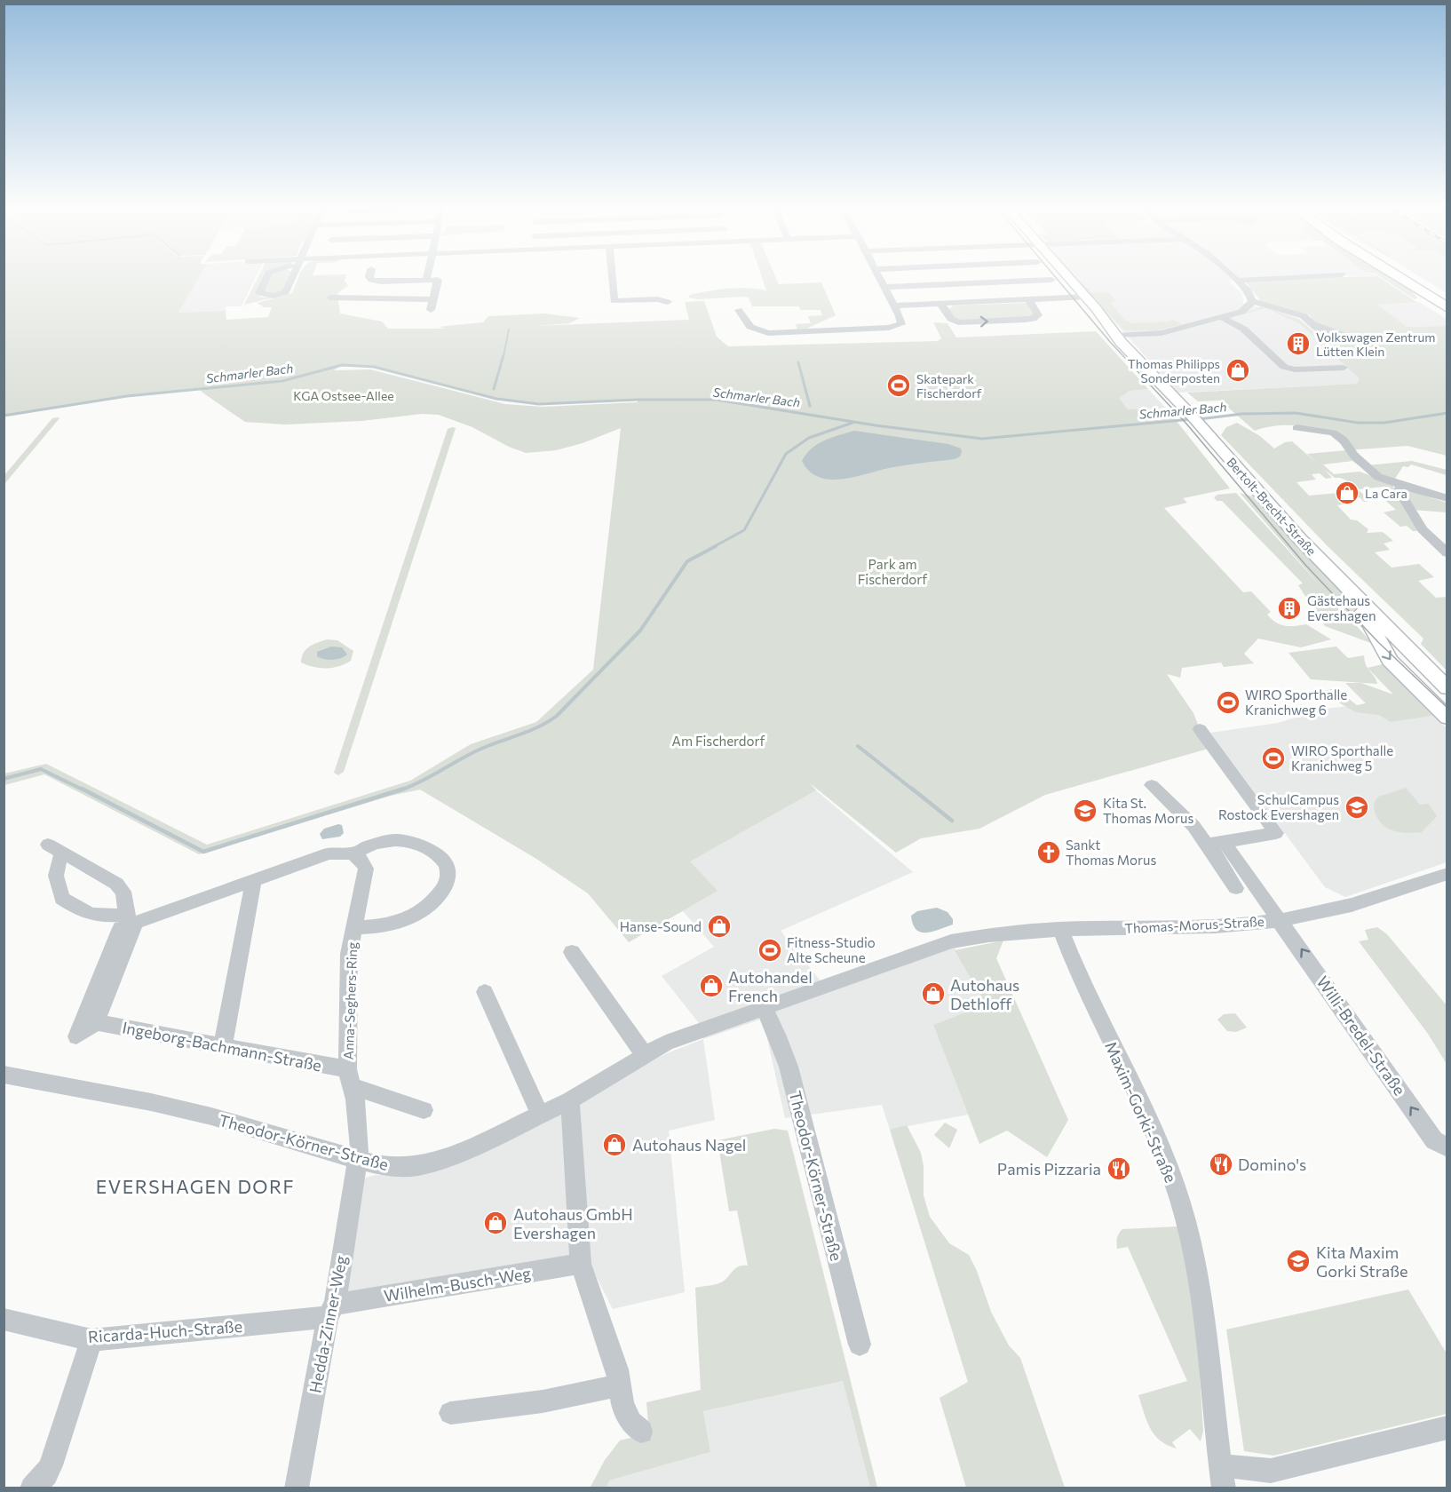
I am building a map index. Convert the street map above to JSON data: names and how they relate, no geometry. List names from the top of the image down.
{
  "streets": {
    "main road": ["Bertolt-Brecht-Straße"],
    "street": [
      "Thomas-Morus-Straße",
      "Anna-Seghers-Ring",
      "Willi-Bredel-Straße",
      "Ingeborg-Bachmann-Straße",
      "Maxim-Gorki-Straße",
      "Theodor-Körner-Straße",
      "Wilhelm-Busch-Weg",
      "Hedda-Zinner-Weg",
      "Ricarda-Huch-Straße"
    ]
  },
  "crossings": [
    ["Thomas-Morus-Straße", "Willi-Bredel-Straße"],
    ["Thomas-Morus-Straße", "Maxim-Gorki-Straße"],
    ["Thomas-Morus-Straße", "Theodor-Körner-Straße"],
    ["Anna-Seghers-Ring", "Ingeborg-Bachmann-Straße"],
    ["Anna-Seghers-Ring", "Theodor-Körner-Straße"],
    ["Anna-Seghers-Ring", "Hedda-Zinner-Weg"],
    ["Maxim-Gorki-Straße", "Theodor-Körner-Straße"],
    ["Theodor-Körner-Straße", "Hedda-Zinner-Weg"],
    ["Wilhelm-Busch-Weg", "Hedda-Zinner-Weg"],
    ["Wilhelm-Busch-Weg", "Ricarda-Huch-Straße"],
    ["Hedda-Zinner-Weg", "Ricarda-Huch-Straße"]
  ],
  "one_way": ["Willi-Bredel-Straße"],
  "districts": ["EVERSHAGEN DORF"],
  "water": ["Schmarler Bach"],
  "parks": ["KGA Ostsee-Allee", "Park am Fischerdorf", "Am Fischerdorf"],
  "places": {
    "building": ["Volkswagen Zentrum Lütten Klein", "Gästehaus Evershagen"],
    "shop": [
      "Thomas Philipps Sonderposten",
      "La Cara",
      "Hanse-Sound",
      "Autohandel French",
      "Autohaus Dethloff",
      "Autohaus Nagel",
      "Autohaus GmbH Evershagen"
    ],
    "sports": [
      "Skatepark Fischerdorf",
      "WIRO Sporthalle Kranichweg 6",
      "WIRO Sporthalle Kranichweg 5",
      "Fitness-Studio Alte Scheune"
    ],
    "school or university": ["SchulCampus Rostock Evershagen", "Kita St. Thomas Morus", "Kita Maxim Gorki Straße"],
    "church": ["Sankt Thomas Morus"],
    "restaurant": ["Domino's", "Pamis Pizzaria"]
  }
}
